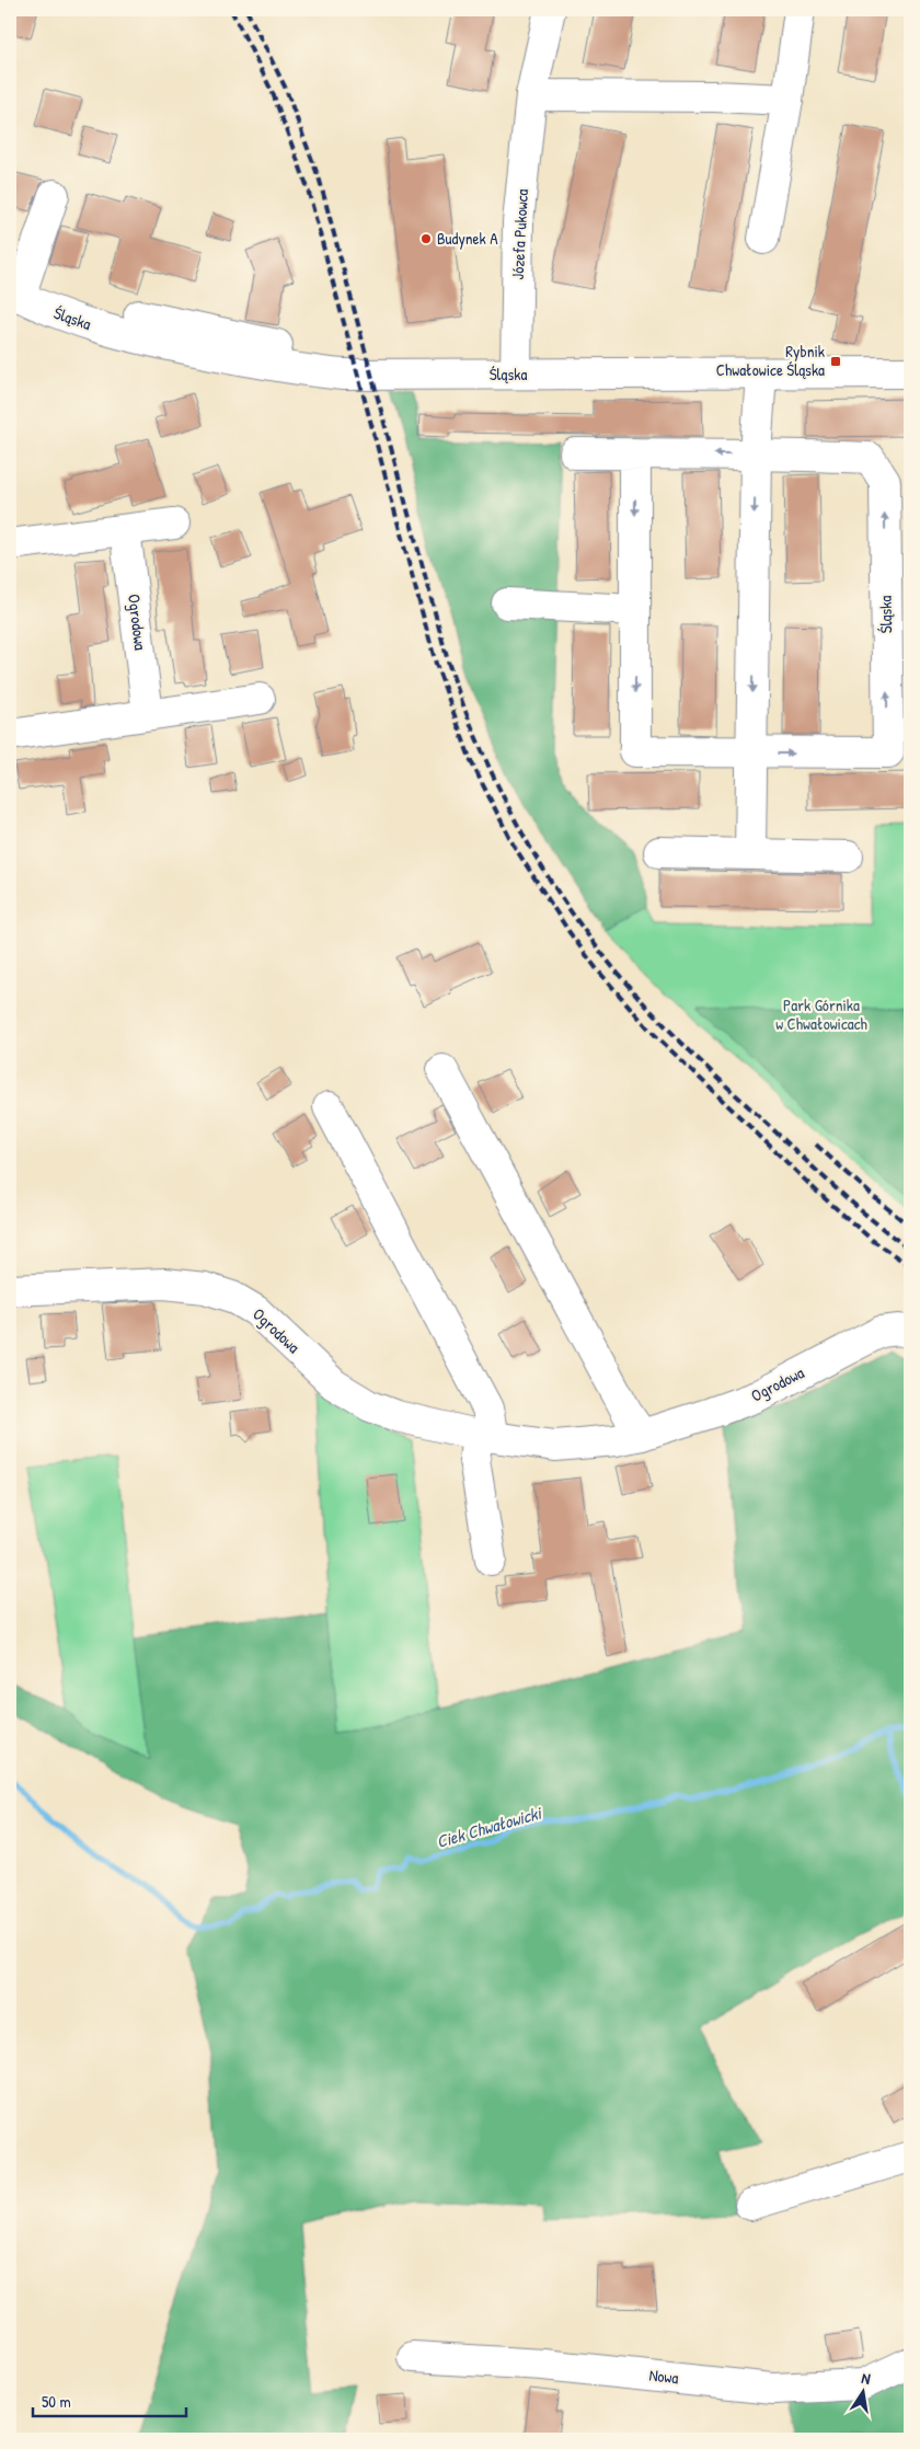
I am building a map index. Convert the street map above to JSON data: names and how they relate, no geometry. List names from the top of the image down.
{
  "streets": {
    "street": [
      "Józefa Pukowca",
      "Śląska",
      "Ogrodowa",
      "Nowa"
    ]
  },
  "crossings": [
    ["Józefa Pukowca", "Śląska"]
  ],
  "water": ["Ciek Chwałowicki"],
  "parks": ["Park Górnika w Chwałowicach"],
  "places": {
    "other": ["Budynek A"],
    "transit": ["Rybnik Chwałowice Śląska"]
  },
  "scale_bar": "50 m",
  "north": "top"
}
